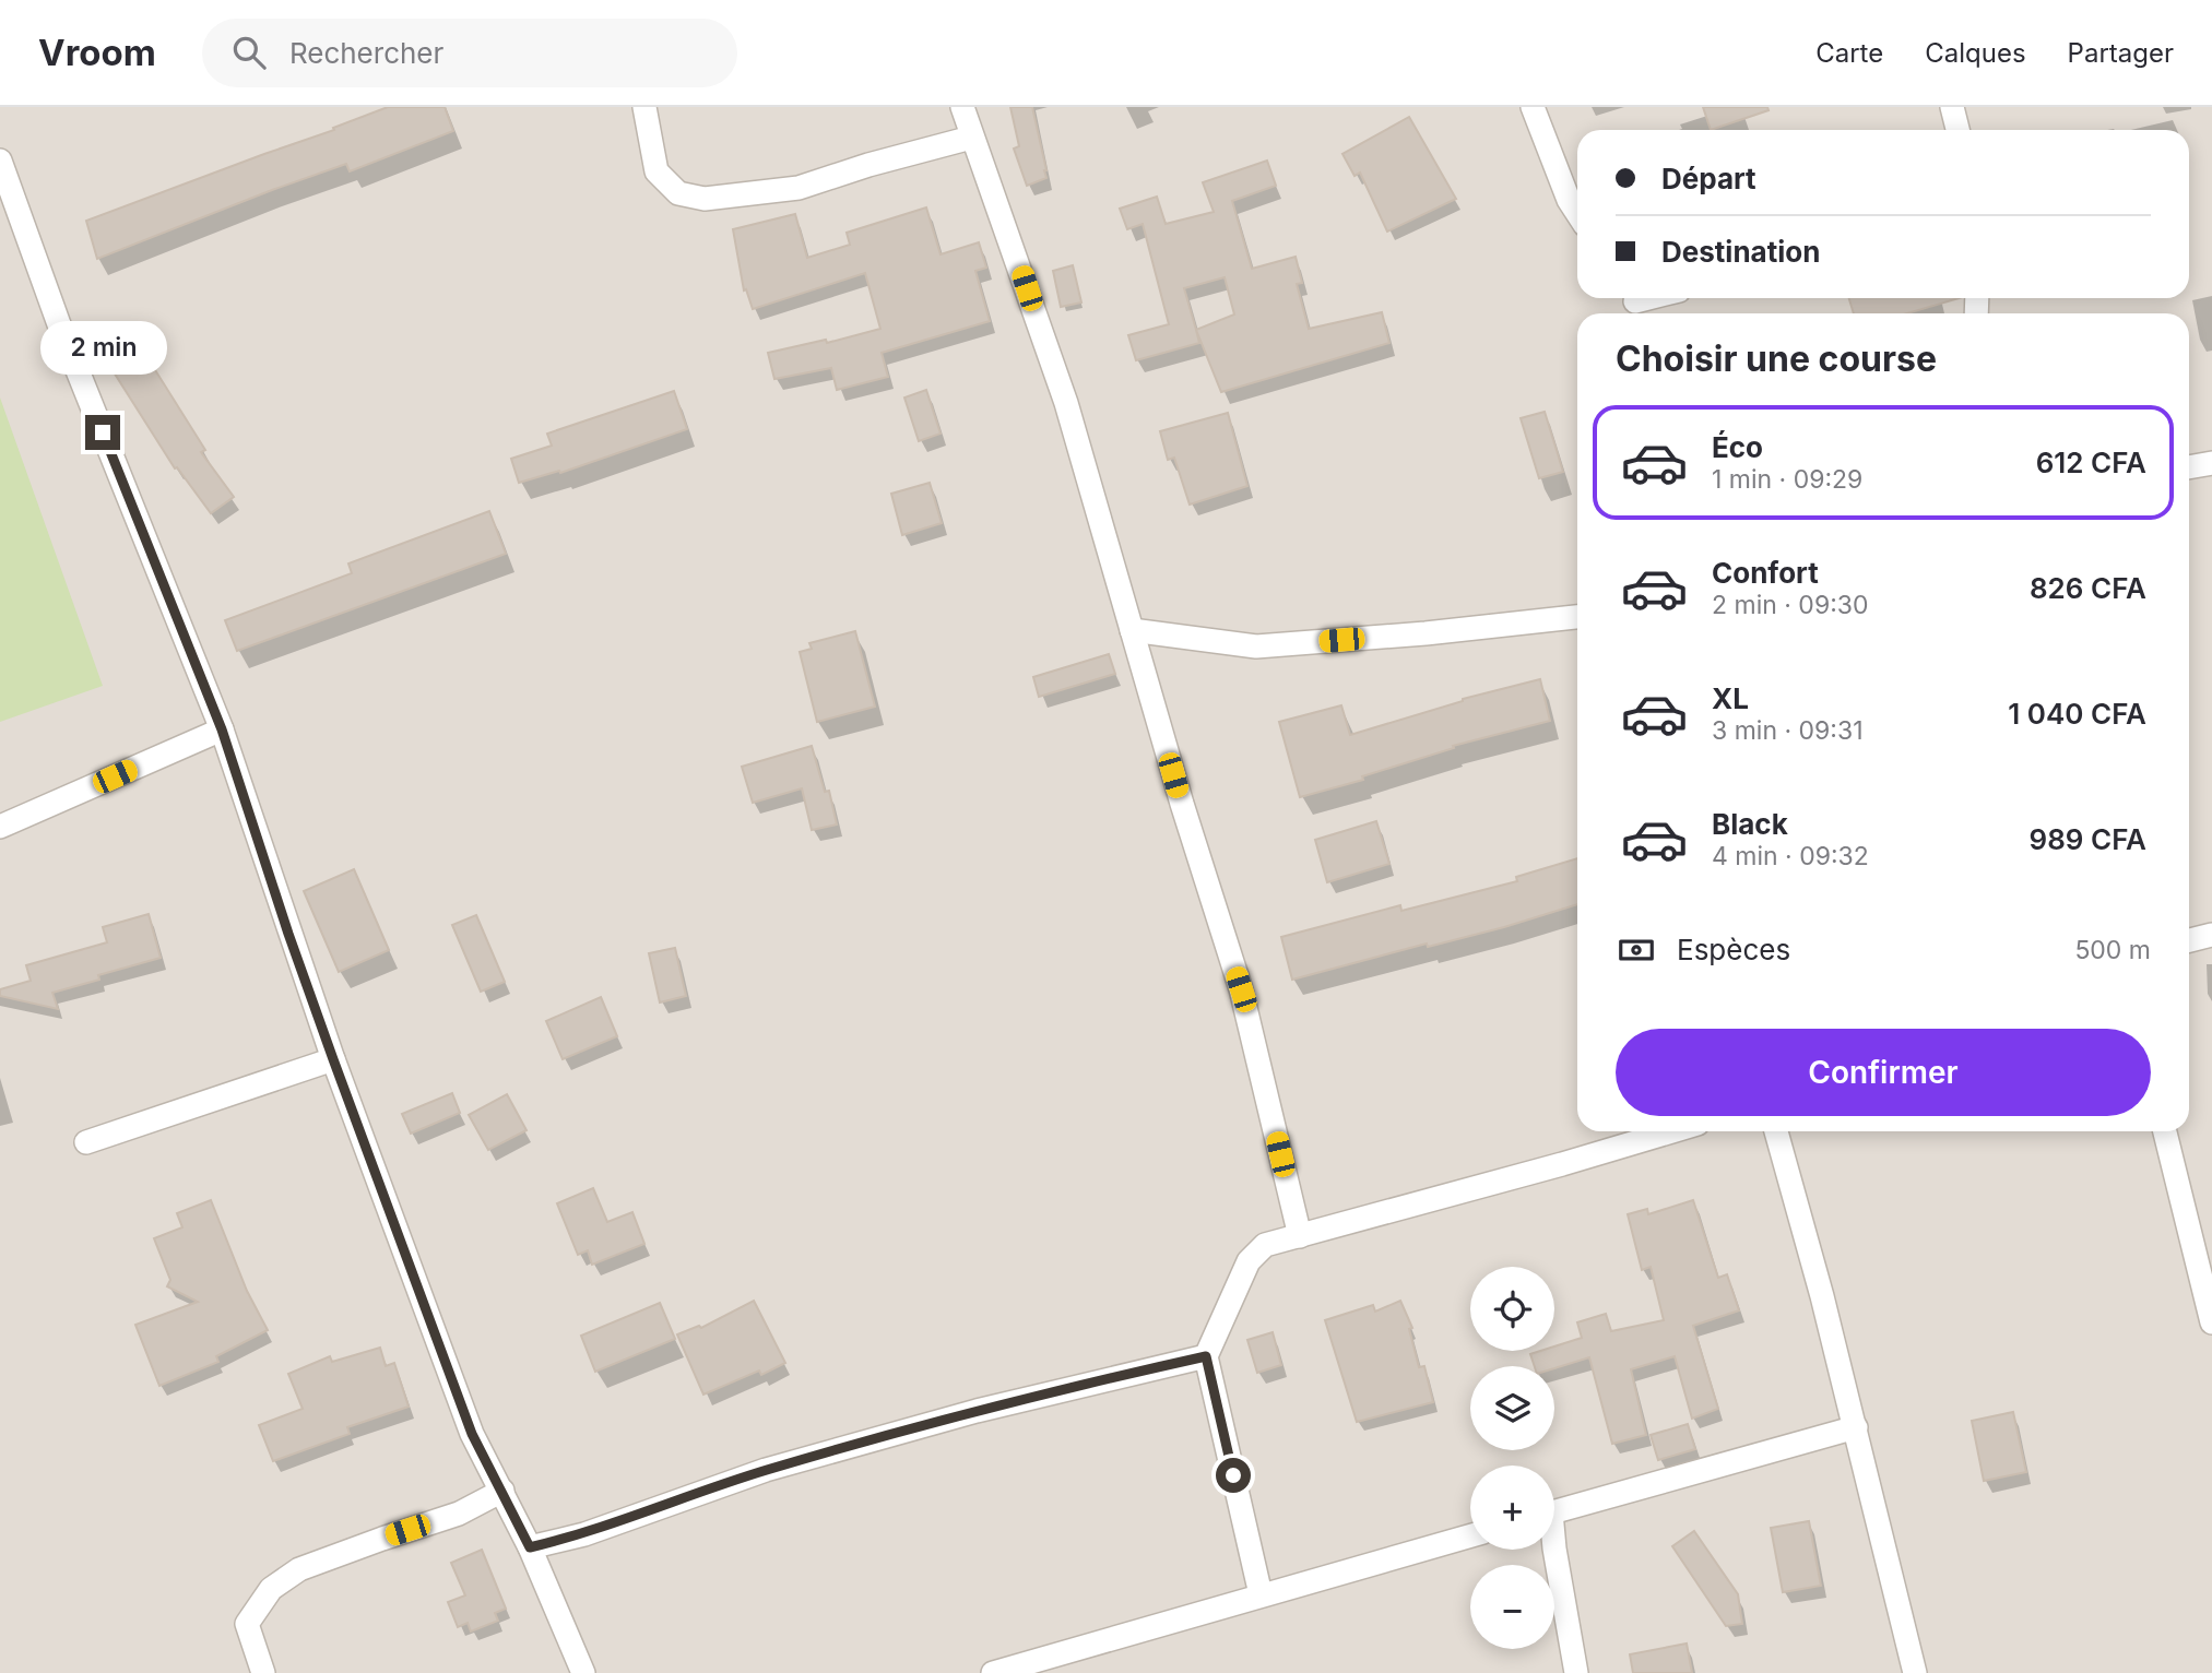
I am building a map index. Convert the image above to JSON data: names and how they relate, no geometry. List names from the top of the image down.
{
  "page": {
    "header": "Vroom",
    "search": "Rechercher",
    "nav": ["Carte", "Calques", "Partager"],
    "banner": ["Départ", "Destination"],
    "heading": "Choisir une course",
    "bubble": "2 min",
    "list": [
      {
        "name": "Éco",
        "note": "1 min · 09:29",
        "value": "612 CFA"
      },
      {
        "name": "Confort",
        "note": "2 min · 09:30",
        "value": "826 CFA"
      },
      {
        "name": "XL",
        "note": "3 min · 09:31",
        "value": "1 040 CFA"
      },
      {
        "name": "Black",
        "note": "4 min · 09:32",
        "value": "989 CFA"
      }
    ],
    "pay": ["Espèces", "500 m"],
    "buttons": "Confirmer",
    "map_buttons": ["+", "−"]
  }
}
